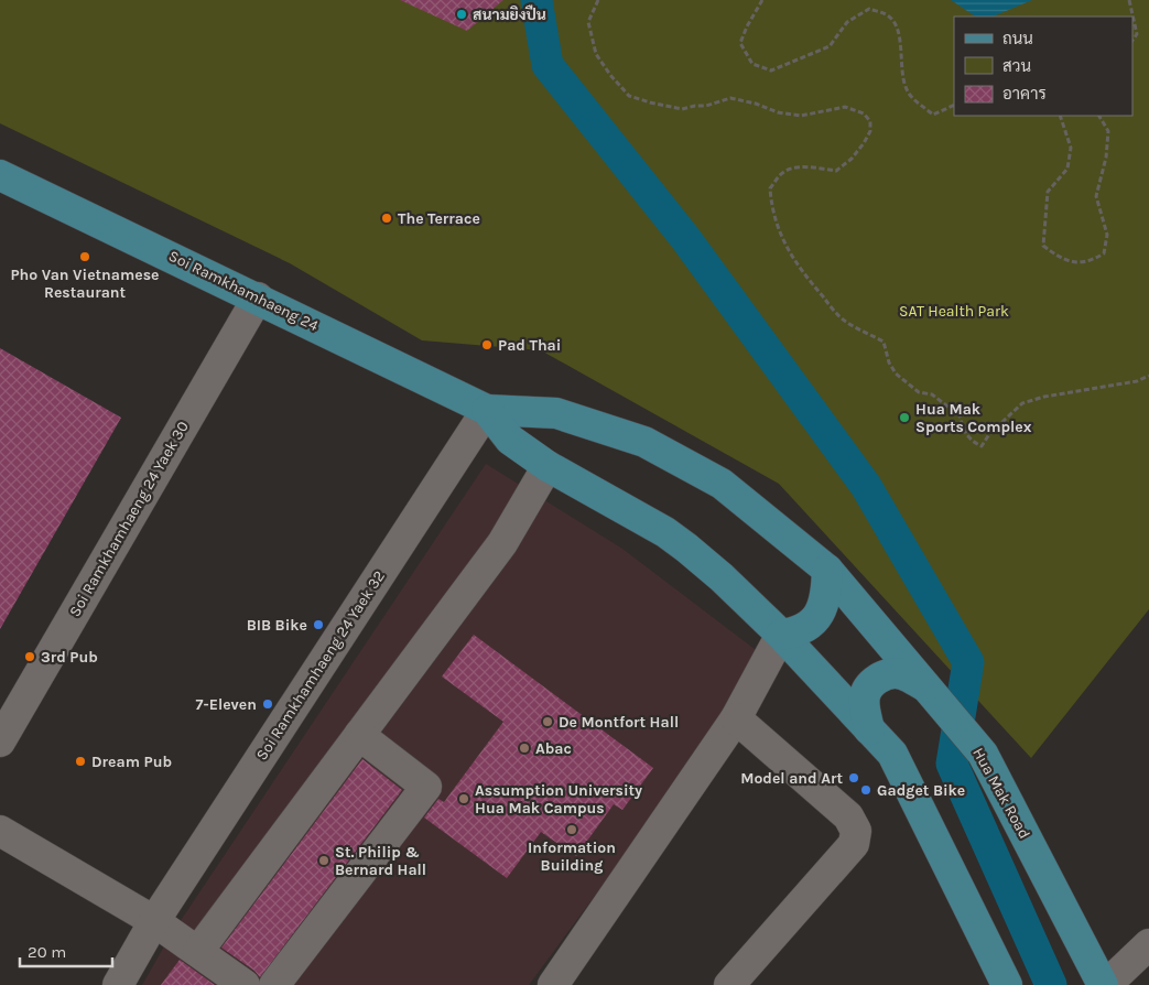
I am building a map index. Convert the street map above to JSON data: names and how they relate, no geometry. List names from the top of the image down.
{
  "streets": {
    "main road": ["Soi Ramkhamhaeng 24", "Hua Mak Road"],
    "street": ["Soi Ramkhamhaeng 24 Yaek 30", "Soi Ramkhamhaeng 24 Yaek 32"]
  },
  "crossings": [
    ["Soi Ramkhamhaeng 24", "Soi Ramkhamhaeng 24 Yaek 30"],
    ["Soi Ramkhamhaeng 24", "Soi Ramkhamhaeng 24 Yaek 32"],
    ["Soi Ramkhamhaeng 24", "Hua Mak Road"]
  ],
  "parks": ["SAT Health Park"],
  "places": [
    "สนามยิงปืน",
    "The Terrace",
    "Pho Van Vietnamese Restaurant",
    "Pad Thai",
    "Hua Mak Sports Complex",
    "BIB Bike",
    "3rd Pub",
    "7-Eleven",
    "De Montfort Hall",
    "Abac",
    "Dream Pub",
    "Model and Art",
    "Gadget Bike",
    "Assumption University Hua Mak Campus",
    "Information Building",
    "St. Philip & Bernard Hall"
  ],
  "legend": ["ถนน", "สวน", "อาคาร"],
  "scale_bar": "20 m"
}
